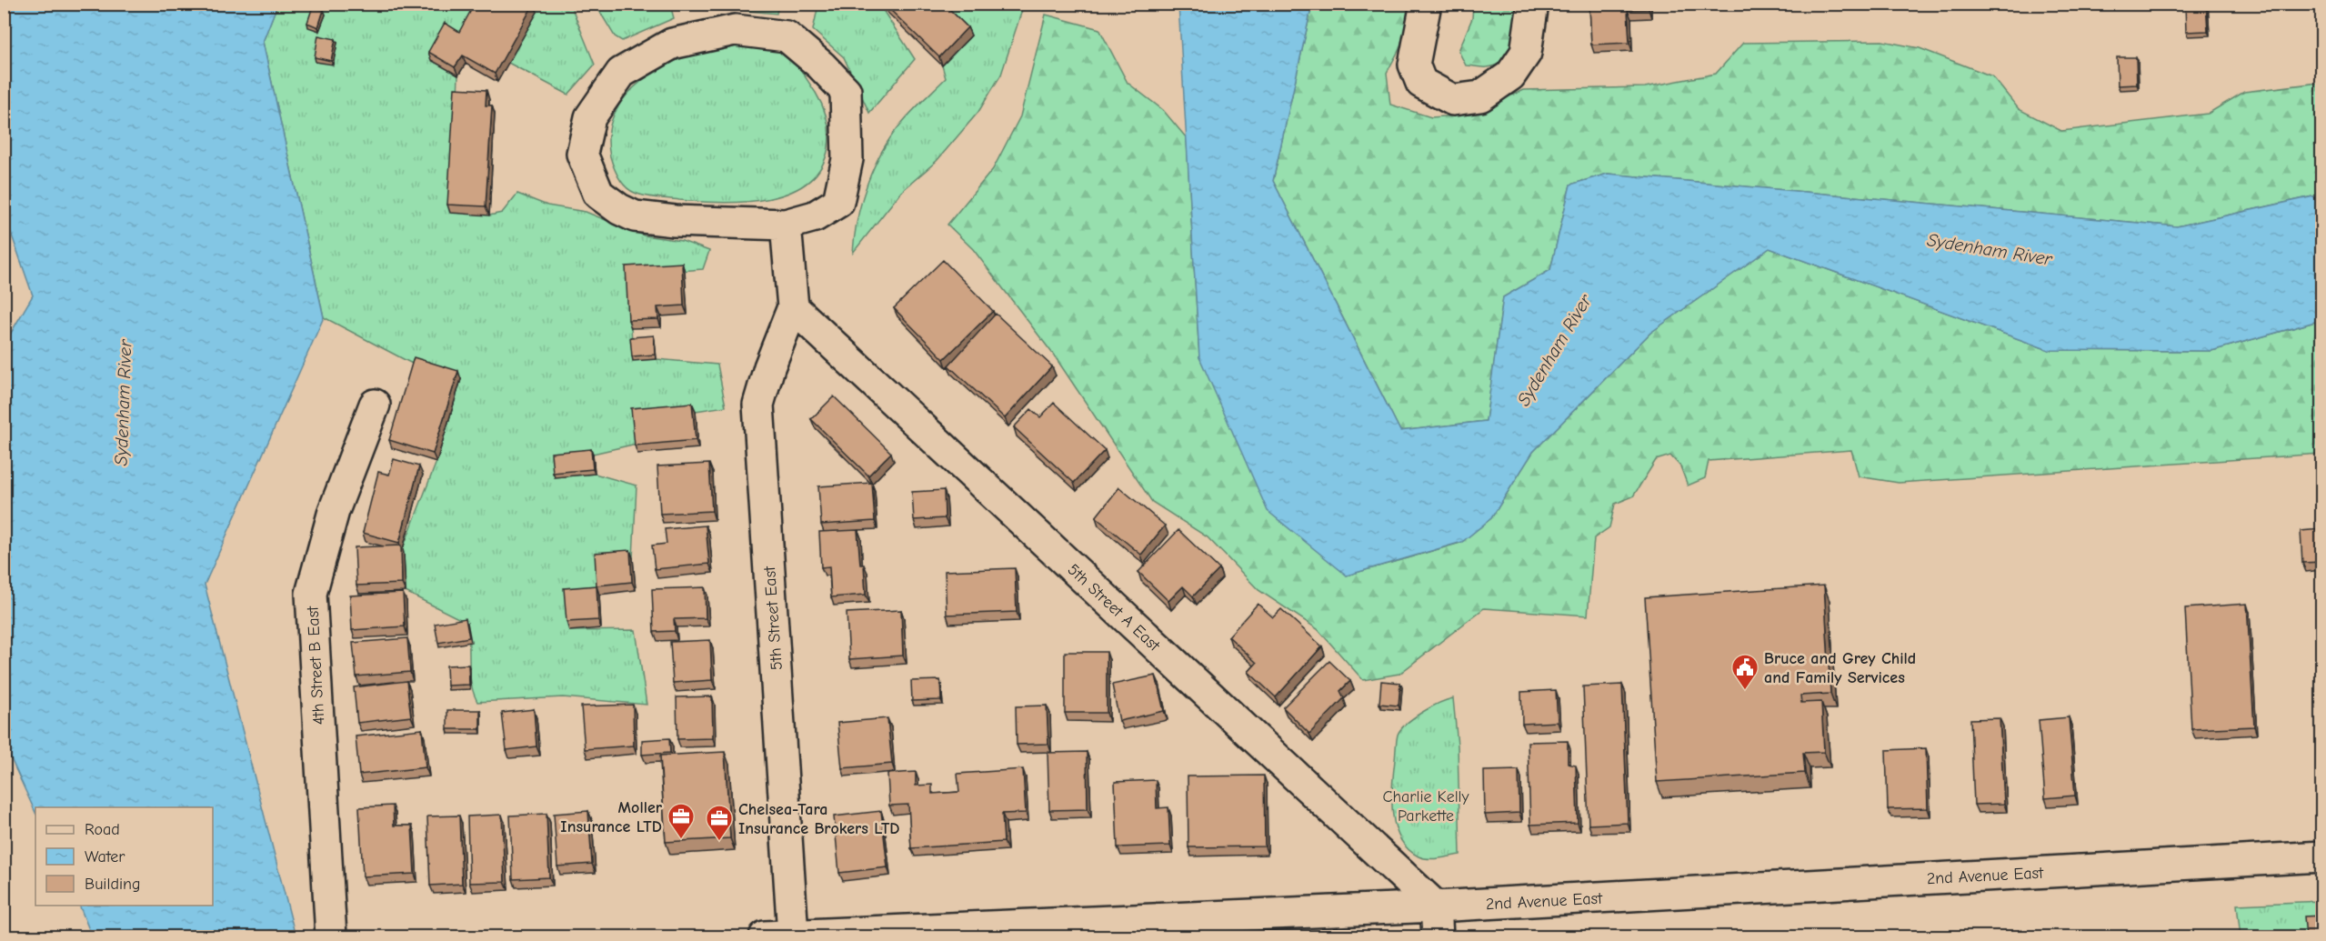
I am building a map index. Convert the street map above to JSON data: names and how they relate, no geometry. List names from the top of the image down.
{
  "streets": {
    "street": [
      "5th Street A East",
      "5th Street East",
      "4th Street B East",
      "2nd Avenue East"
    ]
  },
  "crossings": [
    ["5th Street A East", "5th Street East"],
    ["5th Street A East", "2nd Avenue East"],
    ["5th Street East", "2nd Avenue East"]
  ],
  "water": ["Sydenham River"],
  "parks": ["Charlie Kelly Parkette"],
  "places": {
    "public building": ["Bruce and Grey Child and Family Services"],
    "office": ["Moller Insurance LTD", "Chelsea-Tara Insurance Brokers LTD"]
  },
  "legend": ["Road", "Water", "Building"]
}
